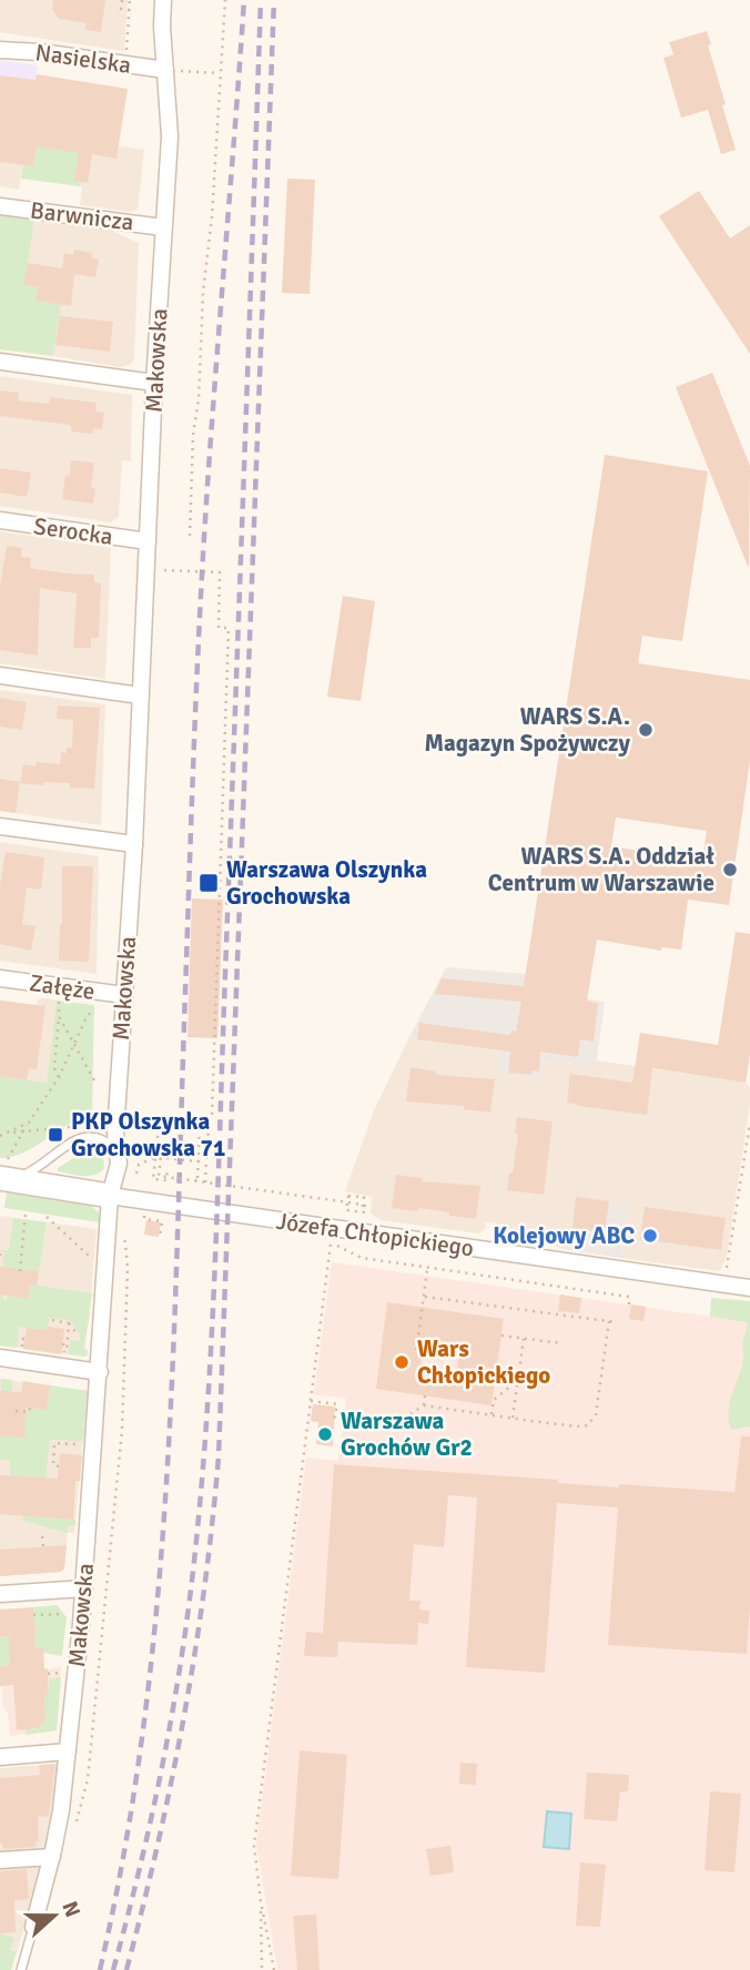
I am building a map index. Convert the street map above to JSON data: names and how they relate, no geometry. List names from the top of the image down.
{
  "streets": {
    "street": [
      "Nasielska",
      "Barwnicza",
      "Makowska",
      "Serocka",
      "Załęże",
      "Józefa Chłopickiego"
    ]
  },
  "crossings": [
    ["Nasielska", "Makowska"],
    ["Barwnicza", "Makowska"],
    ["Makowska", "Serocka"],
    ["Makowska", "Załęże"],
    ["Makowska", "Józefa Chłopickiego"]
  ],
  "places": {
    "other": [
      "WARS S.A. Magazyn Spożywczy",
      "WARS S.A. Oddział Centrum w Warszawie",
      "Kolejowy ABC",
      "Wars Chłopickiego",
      "Warszawa Grochów Gr2"
    ],
    "transit": ["Warszawa Olszynka Grochowska", "PKP Olszynka Grochowska 71"]
  },
  "north": "right"
}
